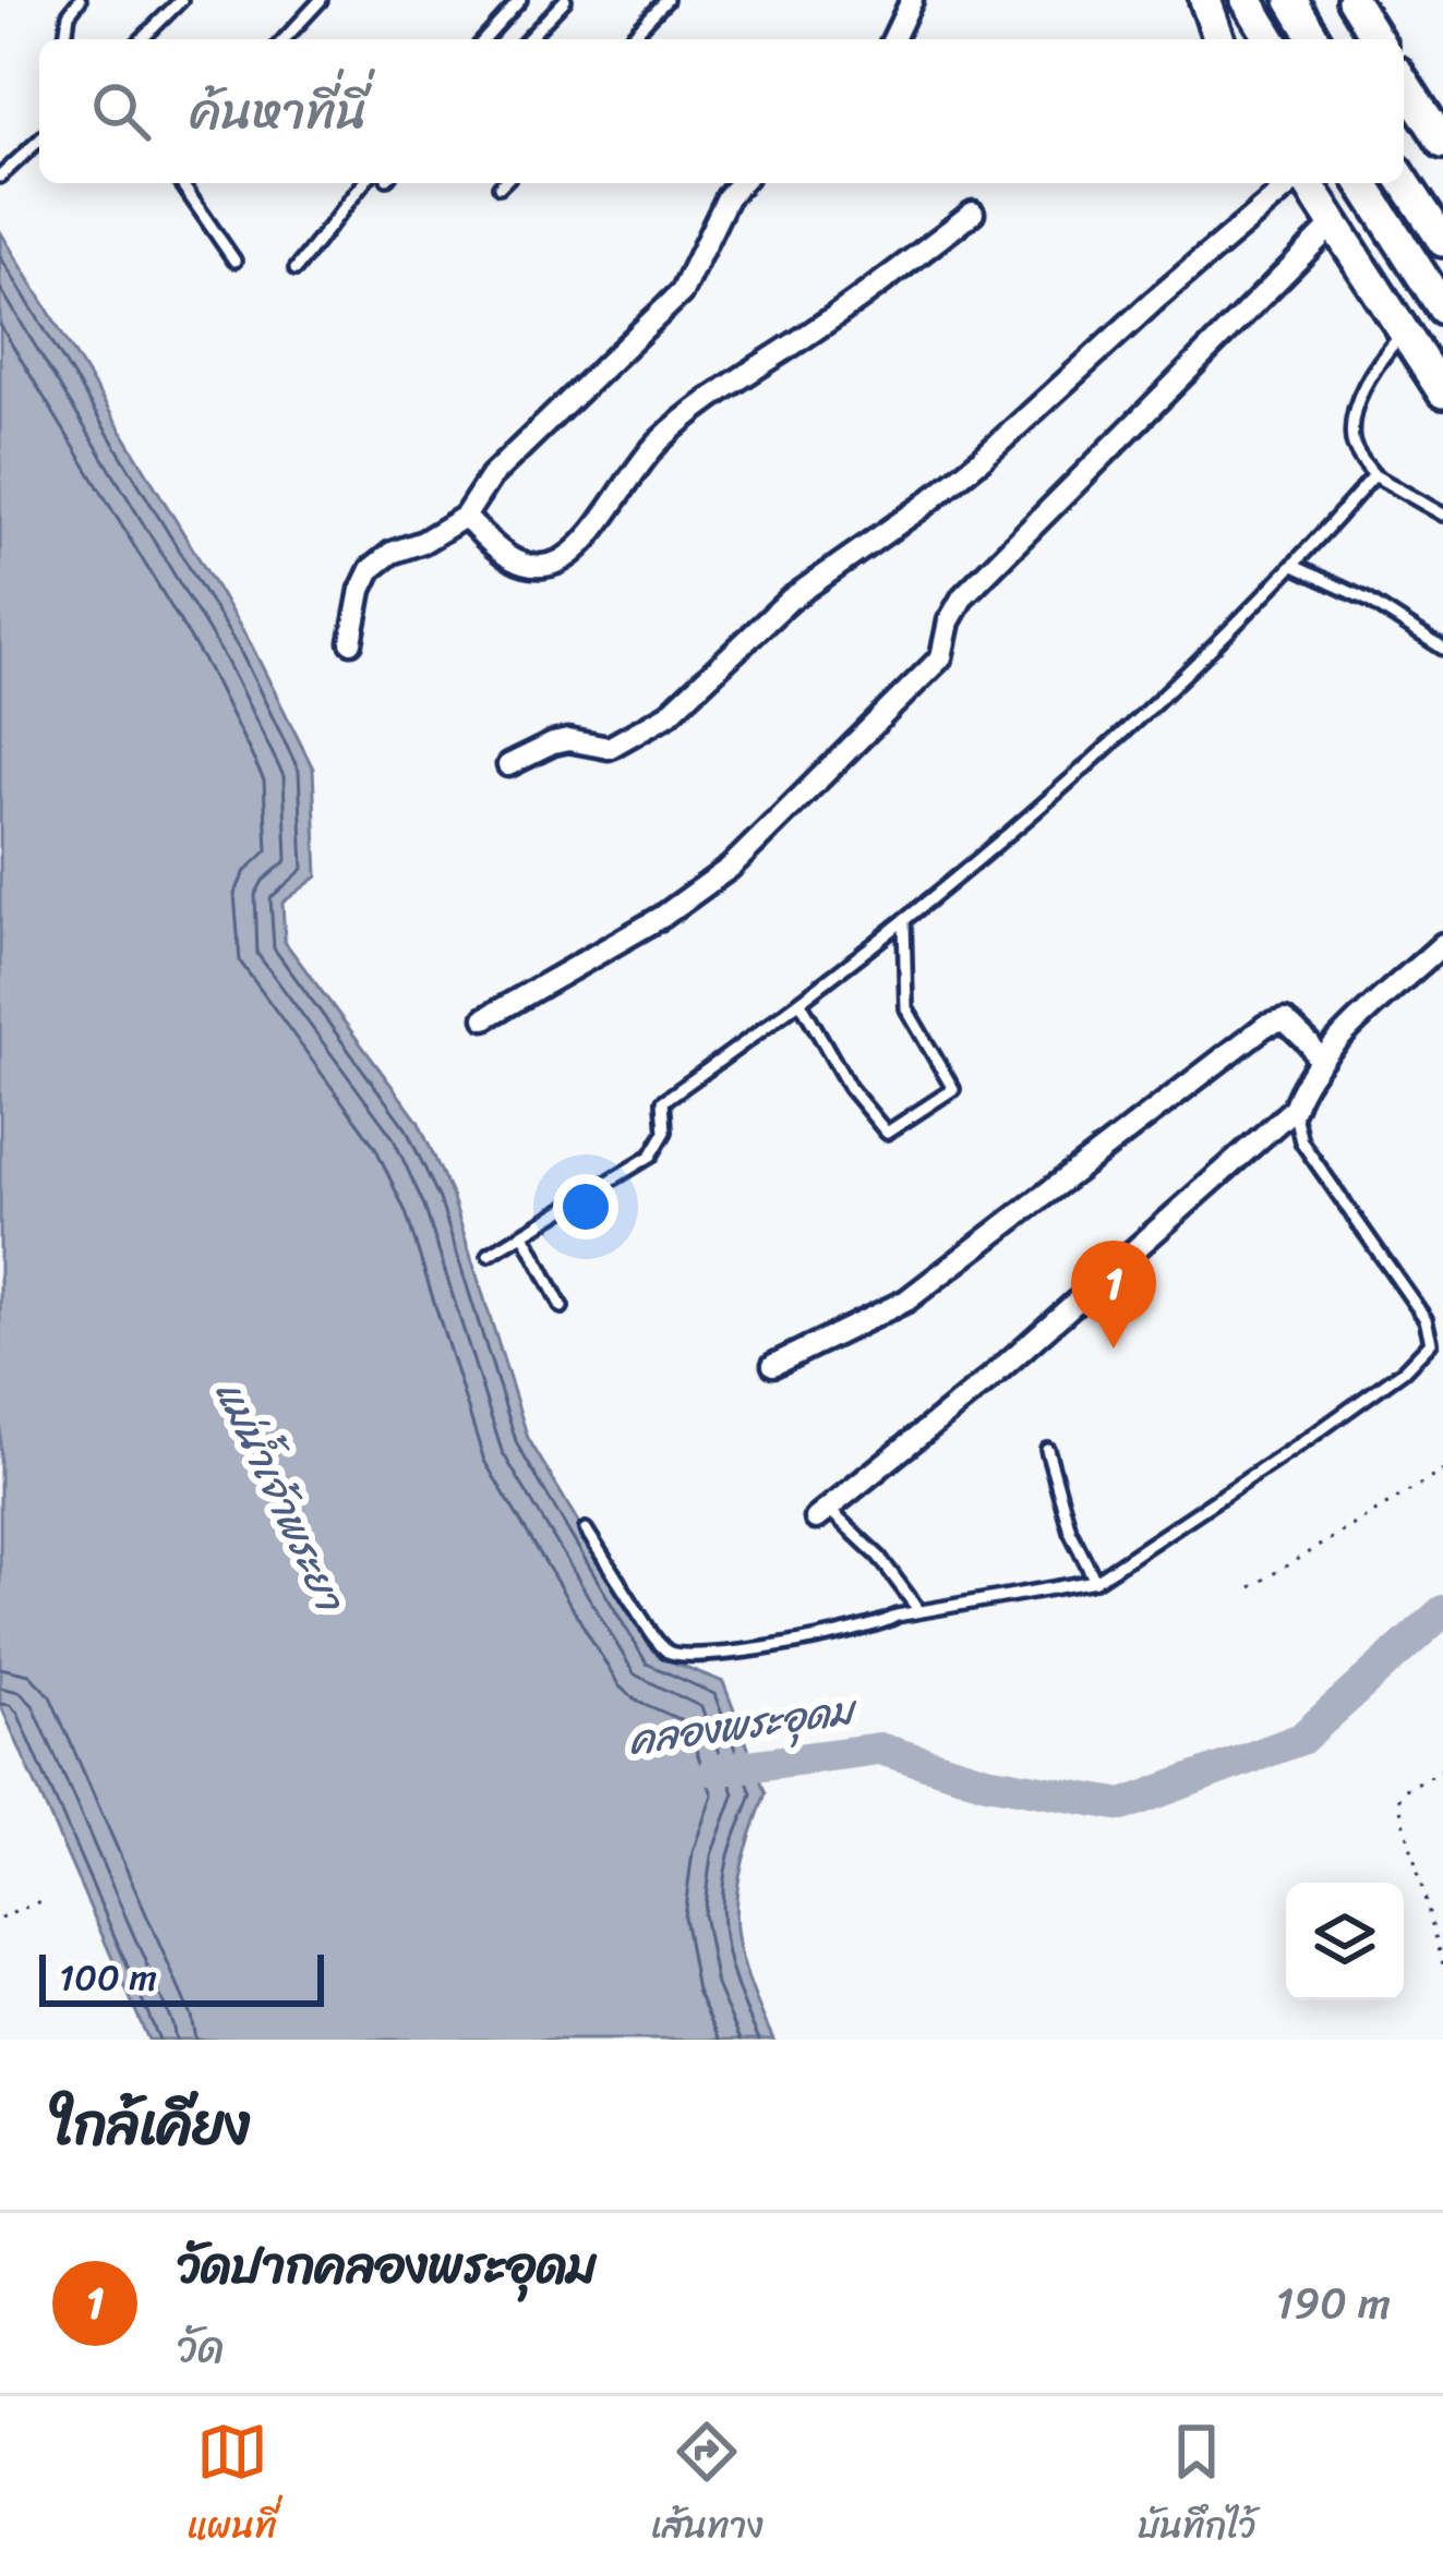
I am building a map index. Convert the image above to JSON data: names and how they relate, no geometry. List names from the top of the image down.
{
  "water": ["แม่น้ำเจ้าพระยา", "คลองพระอุดม"],
  "scale_bar": "100 m",
  "page": {
    "search": "ค้นหาที่นี่",
    "pins": "1",
    "scale": "100 m",
    "heading": "ใกล้เคียง",
    "list": [
      {
        "mark": "1",
        "name": "วัดปากคลองพระอุดม",
        "note": "วัด",
        "value": "190 m"
      }
    ],
    "nav": ["แผนที่", "เส้นทาง", "บันทึกไว้"]
  }
}
